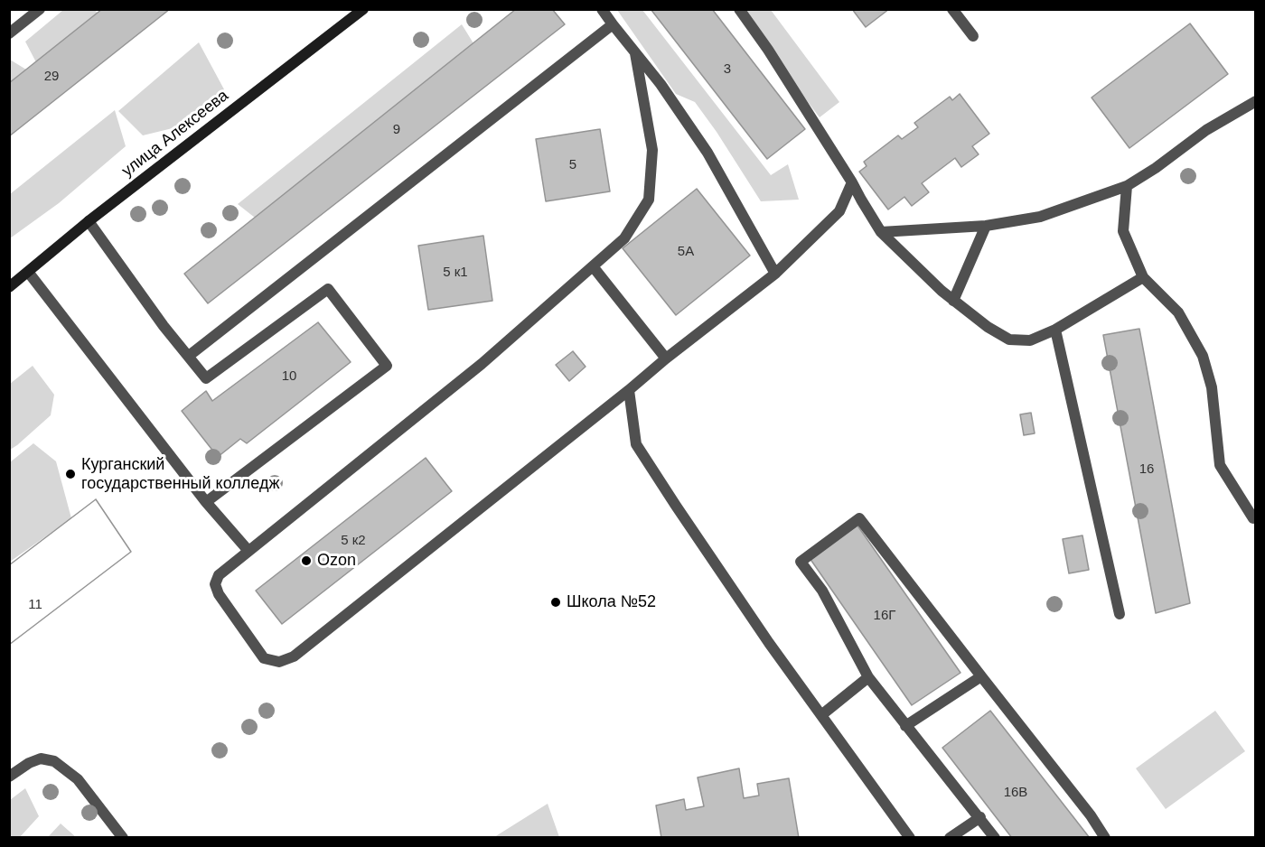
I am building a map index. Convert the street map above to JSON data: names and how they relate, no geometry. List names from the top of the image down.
{
  "streets": {
    "street": ["улица Алексеева"]
  },
  "places": ["Курганский государственный колледж", "Ozon", "Школа №52"],
  "house_numbers": [
    "3",
    "29",
    "9",
    "5",
    "5А",
    "5 к1",
    "10",
    "16",
    "5 к2",
    "11",
    "16Г",
    "16В"
  ]
}
